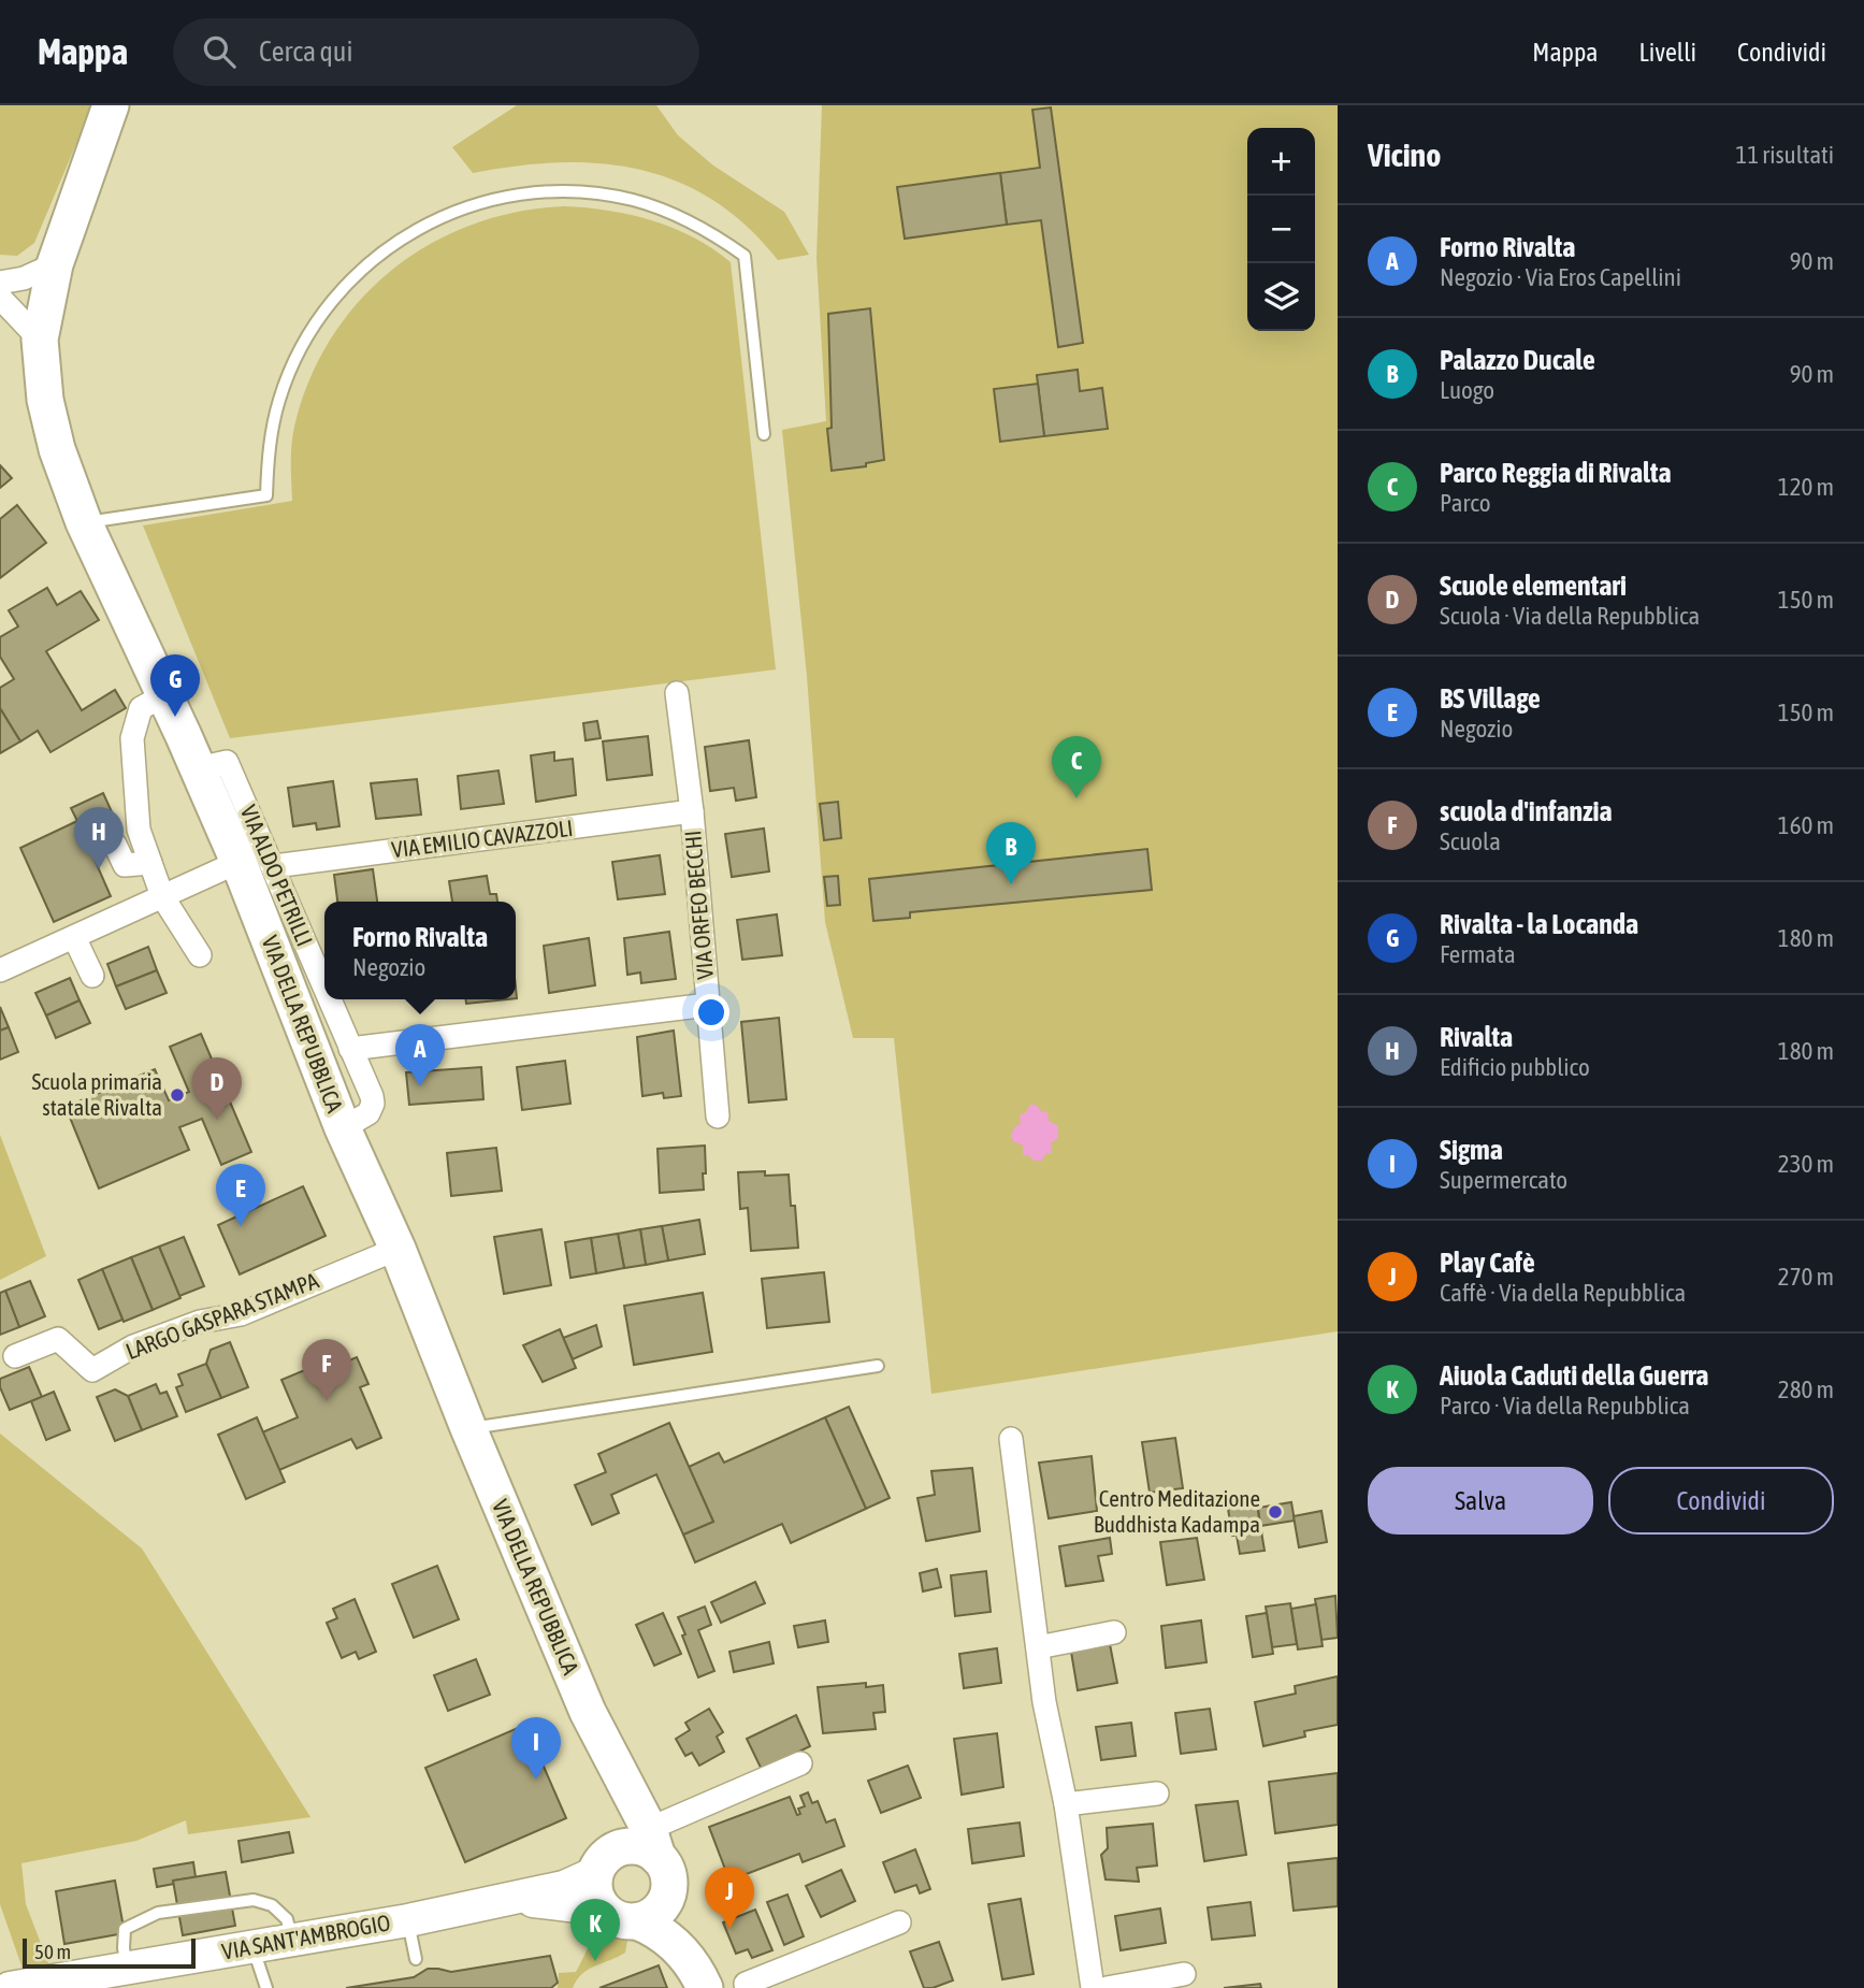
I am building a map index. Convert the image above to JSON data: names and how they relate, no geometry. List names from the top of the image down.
{
  "streets": {
    "main road": ["VIA DELLA REPUBBLICA", "VIA SANT'AMBROGIO"],
    "street": [
      "VIA EMILIO CAVAZZOLI",
      "VIA ALDO PETRILLI",
      "VIA ORFEO BECCHI",
      "LARGO GASPARA STAMPA"
    ]
  },
  "crossings": [
    ["VIA EMILIO CAVAZZOLI", "VIA ALDO PETRILLI"],
    ["VIA EMILIO CAVAZZOLI", "VIA ORFEO BECCHI"],
    ["VIA ALDO PETRILLI", "VIA DELLA REPUBBLICA"],
    ["VIA DELLA REPUBBLICA", "LARGO GASPARA STAMPA"],
    ["VIA DELLA REPUBBLICA", "VIA SANT'AMBROGIO"]
  ],
  "places": ["Scuola primaria statale Rivalta", "Centro Meditazione Buddhista Kadampa"],
  "scale_bar": "50 m",
  "page": {
    "header": "Mappa",
    "search": "Cerca qui",
    "nav": ["Mappa", "Livelli", "Condividi"],
    "heading": ["Vicino", "11 risultati"],
    "map_buttons": ["+", "−"],
    "list": [
      {
        "mark": "A",
        "name": "Forno Rivalta",
        "note": "Negozio · Via Eros Capellini",
        "value": "90 m"
      },
      {
        "mark": "B",
        "name": "Palazzo Ducale",
        "note": "Luogo",
        "value": "90 m"
      },
      {
        "mark": "C",
        "name": "Parco Reggia di Rivalta",
        "note": "Parco",
        "value": "120 m"
      },
      {
        "mark": "D",
        "name": "Scuole elementari",
        "note": "Scuola · Via della Repubblica",
        "value": "150 m"
      },
      {
        "mark": "E",
        "name": "BS Village",
        "note": "Negozio",
        "value": "150 m"
      },
      {
        "mark": "F",
        "name": "scuola d'infanzia",
        "note": "Scuola",
        "value": "160 m"
      },
      {
        "mark": "G",
        "name": "Rivalta - la Locanda",
        "note": "Fermata",
        "value": "180 m"
      },
      {
        "mark": "H",
        "name": "Rivalta",
        "note": "Edificio pubblico",
        "value": "180 m"
      },
      {
        "mark": "I",
        "name": "Sigma",
        "note": "Supermercato",
        "value": "230 m"
      },
      {
        "mark": "J",
        "name": "Play Cafè",
        "note": "Caffè · Via della Repubblica",
        "value": "270 m"
      },
      {
        "mark": "K",
        "name": "Aiuola Caduti della Guerra",
        "note": "Parco · Via della Repubblica",
        "value": "280 m"
      }
    ],
    "pins": [
      "G",
      "C",
      "H",
      "B",
      "A",
      "D",
      "E",
      "F",
      "I",
      "J",
      "K"
    ],
    "popup": ["Forno Rivalta", "Negozio"],
    "buttons": ["Salva", "Condividi"],
    "scale": "50 m"
  }
}
